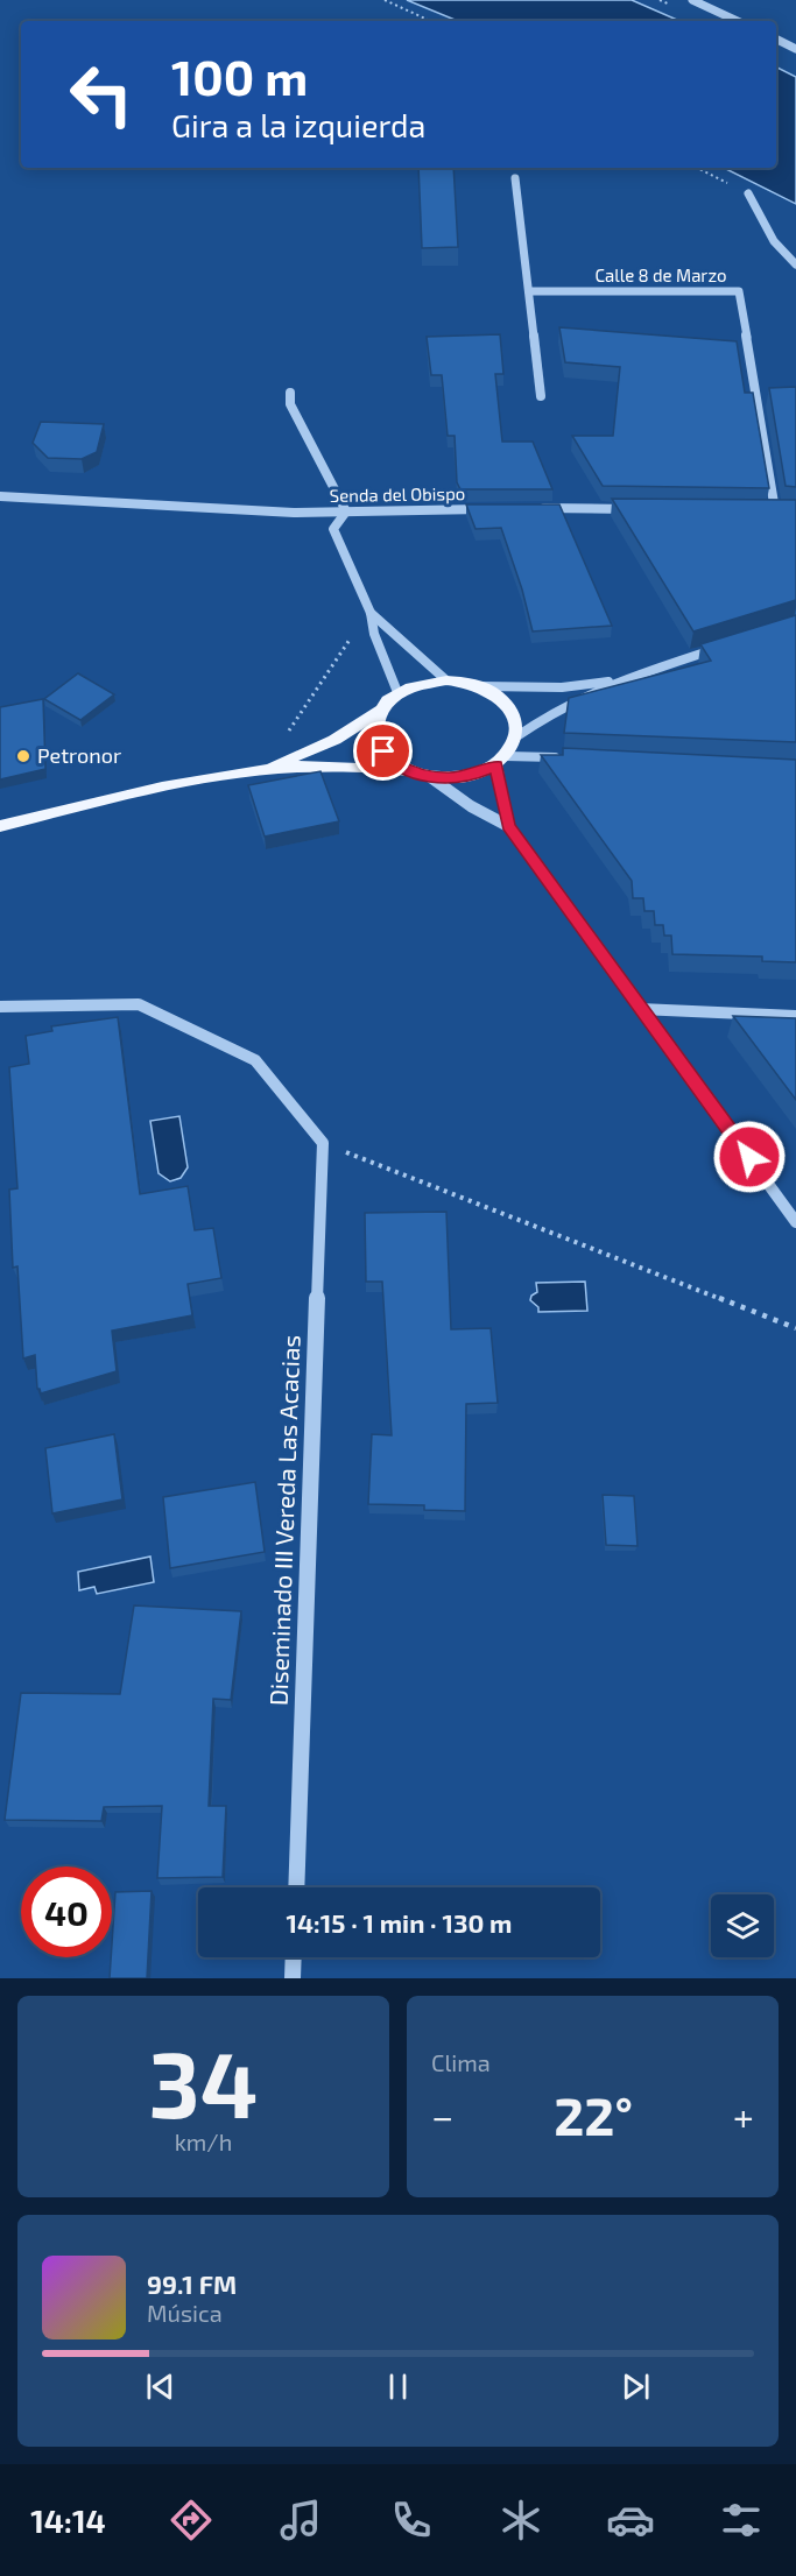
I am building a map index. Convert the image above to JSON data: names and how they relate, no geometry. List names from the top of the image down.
{
  "streets": {
    "street": ["Calle 8 de Marzo", "Senda del Obispo", "Diseminado III Vereda Las Acacias"]
  },
  "places": ["Petronor"],
  "page": {
    "turn": ["100 m", "Gira a la izquierda"],
    "limit": "40",
    "trip": "14:15 · 1 min · 130 m",
    "tile": [
      ["34", "km/h"],
      "Clima"
    ],
    "heat": ["−", "22°", "+"],
    "song": ["99.1 FM", "Música"],
    "tabs": "14:14"
  }
}
